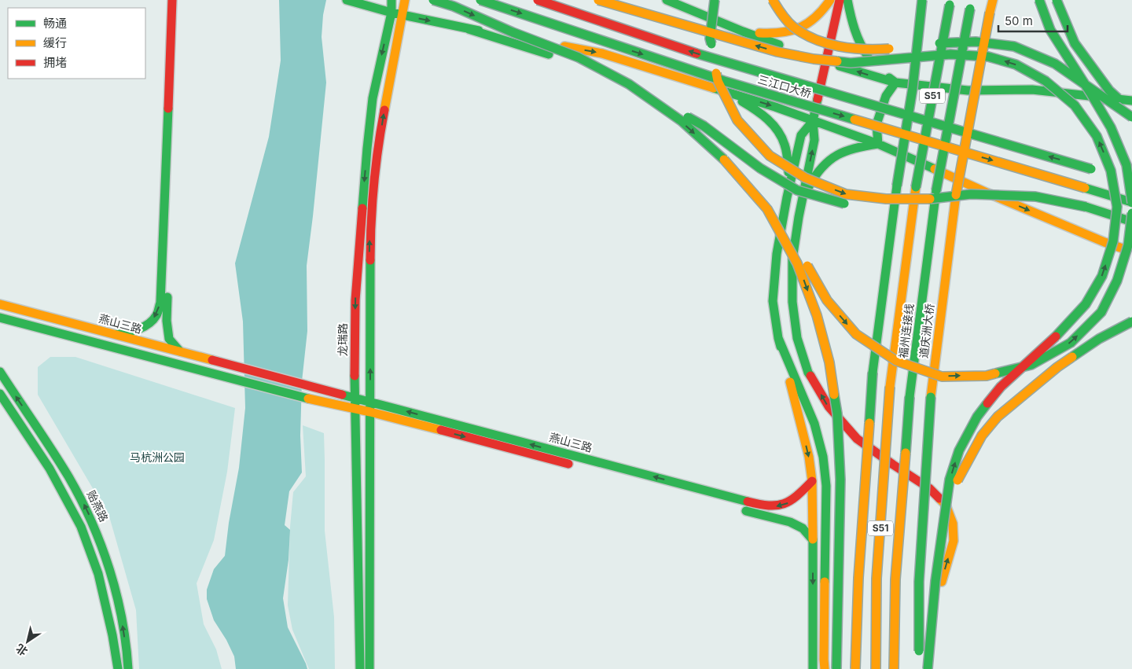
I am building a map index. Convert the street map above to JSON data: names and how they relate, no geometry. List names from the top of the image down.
{
  "streets": {
    "main road": [
      "三江口大桥",
      "S51",
      "燕山三路",
      "福州连接线",
      "道庆洲大桥",
      "龙瑞路",
      "贻燕路"
    ]
  },
  "crossings": [
    ["燕山三路", "龙瑞路"]
  ],
  "parks": ["马杭洲公园"],
  "legend": ["畅通", "缓行", "拥堵"],
  "scale_bar": "50 m",
  "north": "bottom left"
}
